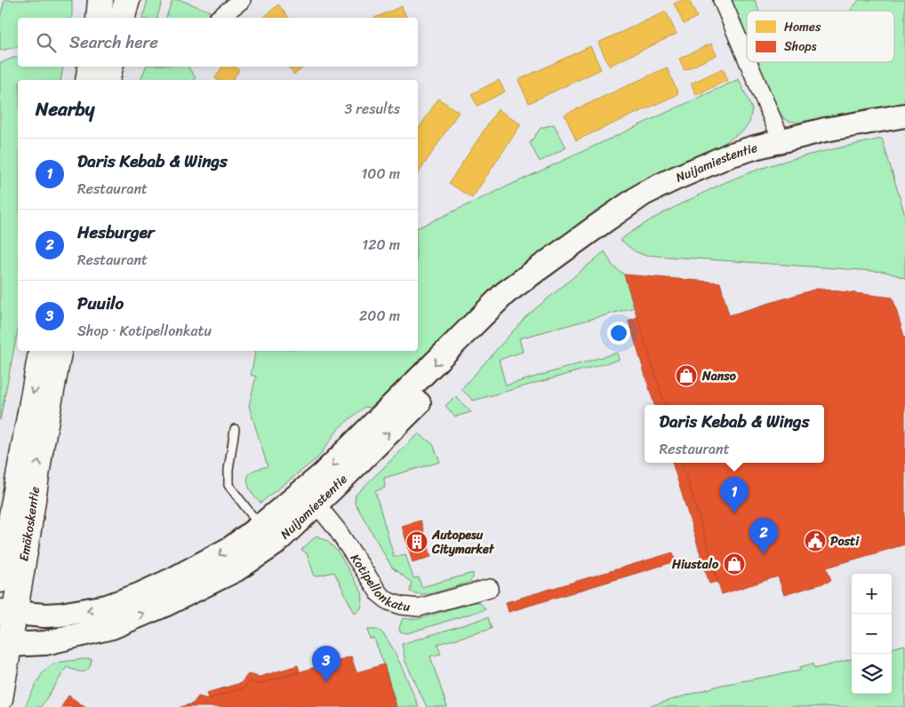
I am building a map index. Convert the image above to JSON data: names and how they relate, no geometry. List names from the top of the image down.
{
  "streets": {
    "main road": ["Nuijamiestentie", "Emäkoskentie"],
    "street": ["Kotipellonkatu"]
  },
  "crossings": [
    ["Nuijamiestentie", "Emäkoskentie"],
    ["Nuijamiestentie", "Kotipellonkatu"]
  ],
  "places": {
    "shop": ["Nanso", "Hiustalo"],
    "public building": ["Posti"],
    "building": ["Autopesu Citymarket"]
  },
  "legend": ["Homes", "Shops"],
  "page": {
    "search": "Search here",
    "heading": ["Nearby", "3 results"],
    "list": [
      {
        "mark": "1",
        "name": "Daris Kebab & Wings",
        "note": "Restaurant",
        "value": "100 m"
      },
      {
        "mark": "2",
        "name": "Hesburger",
        "note": "Restaurant",
        "value": "120 m"
      },
      {
        "mark": "3",
        "name": "Puuilo",
        "note": "Shop · Kotipellonkatu",
        "value": "200 m"
      }
    ],
    "popup": ["Daris Kebab & Wings", "Restaurant"],
    "pins": ["1", "2", "3"],
    "map_buttons": ["+", "−"]
  }
}
